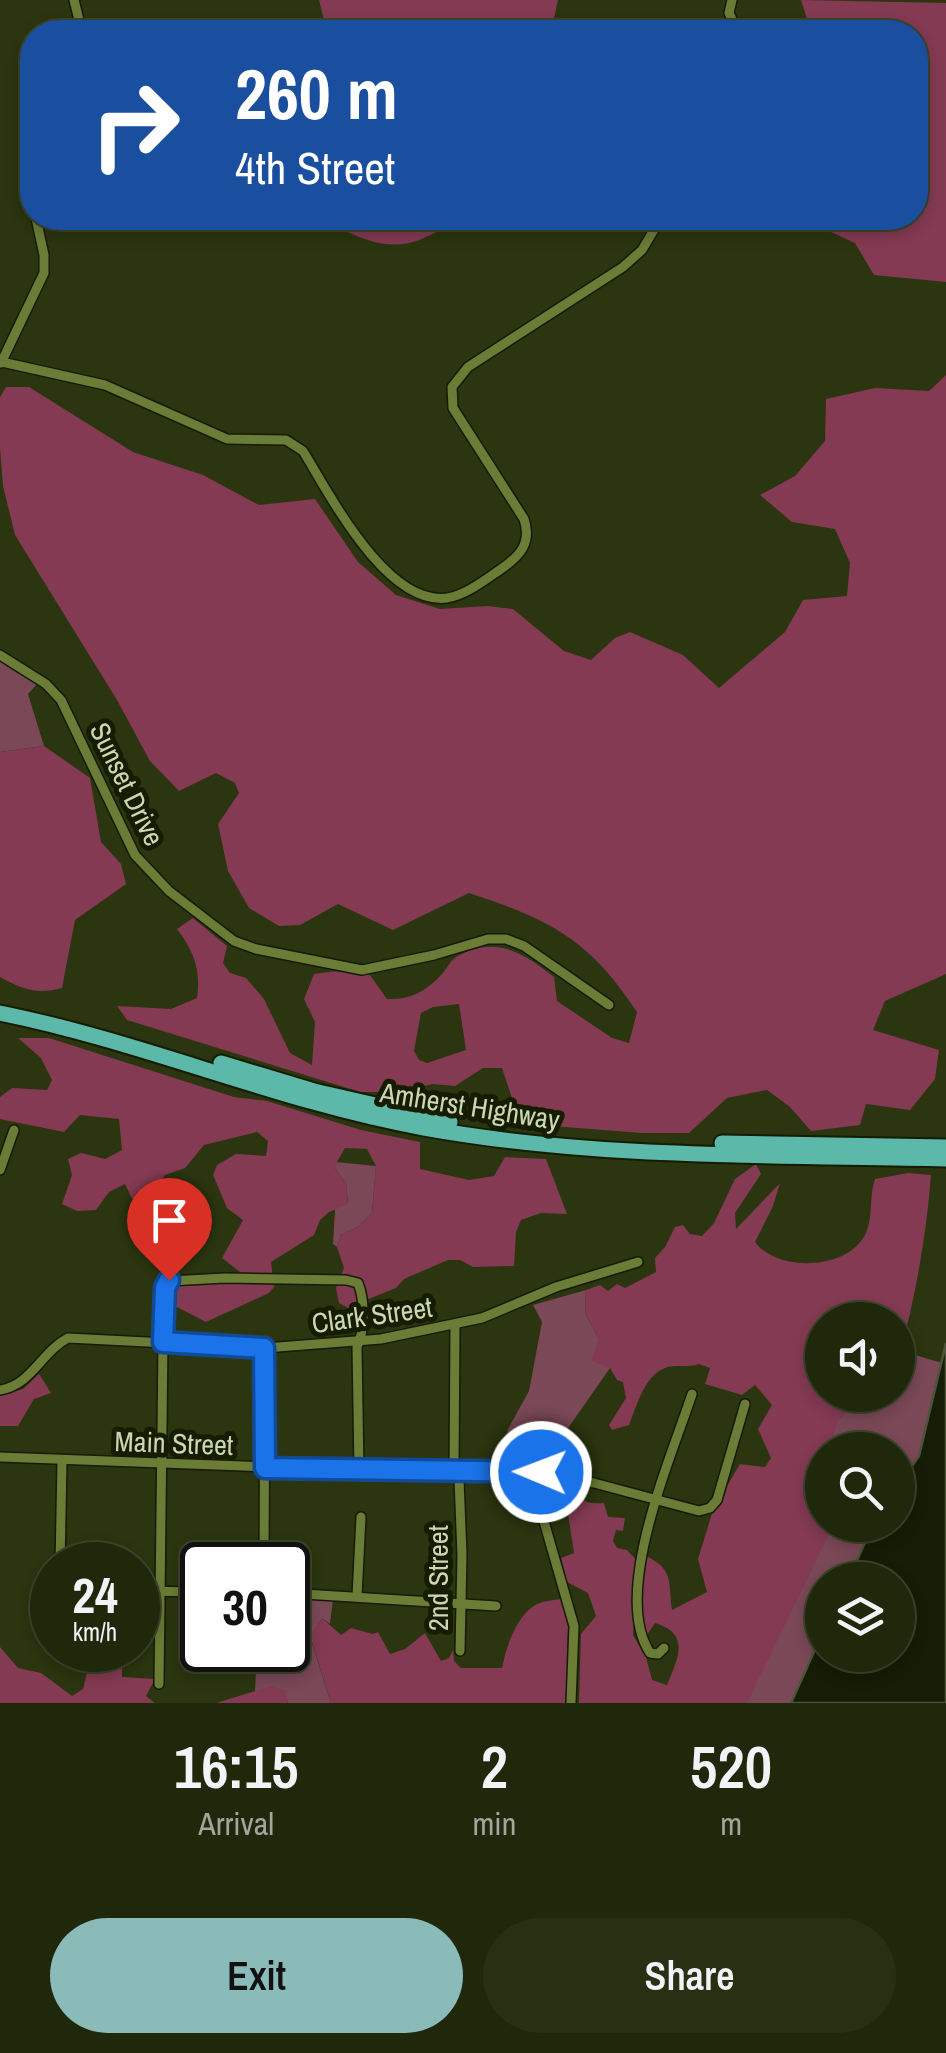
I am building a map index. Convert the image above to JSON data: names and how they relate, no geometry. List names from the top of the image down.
{
  "streets": {
    "highway": ["Amherst Highway"],
    "street": [
      "Sunset Drive",
      "Clark Street",
      "Main Street",
      "2nd Street"
    ]
  },
  "crossings": [
    ["Clark Street", "2nd Street"],
    ["Main Street", "2nd Street"]
  ],
  "page": {
    "turn": ["260 m", "4th Street"],
    "speed": "24 km/h",
    "limit": "30",
    "eta": [
      "16:15",
      "Arrival",
      "2",
      "min",
      "520",
      "m"
    ],
    "buttons": ["Exit", "Share"]
  }
}
